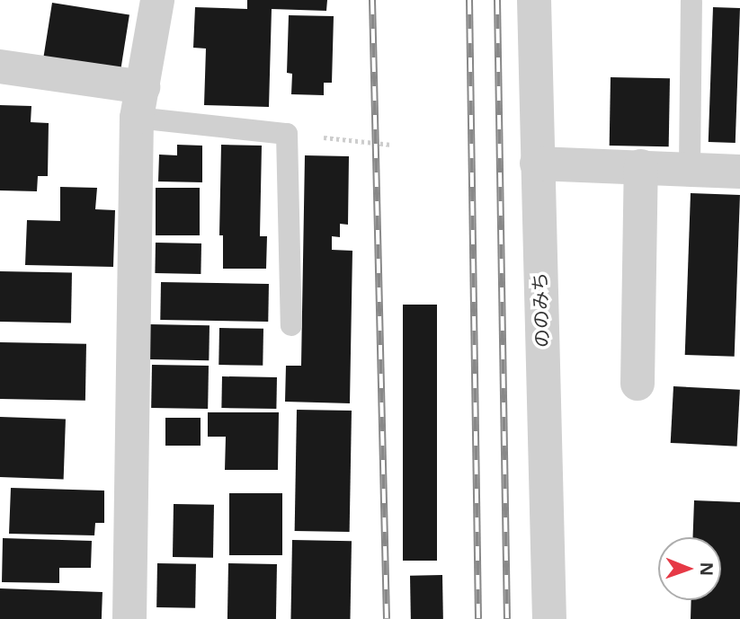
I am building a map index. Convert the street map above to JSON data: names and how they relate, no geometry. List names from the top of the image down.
{
  "streets": {
    "street": ["ののみち"]
  },
  "north": "right"
}
